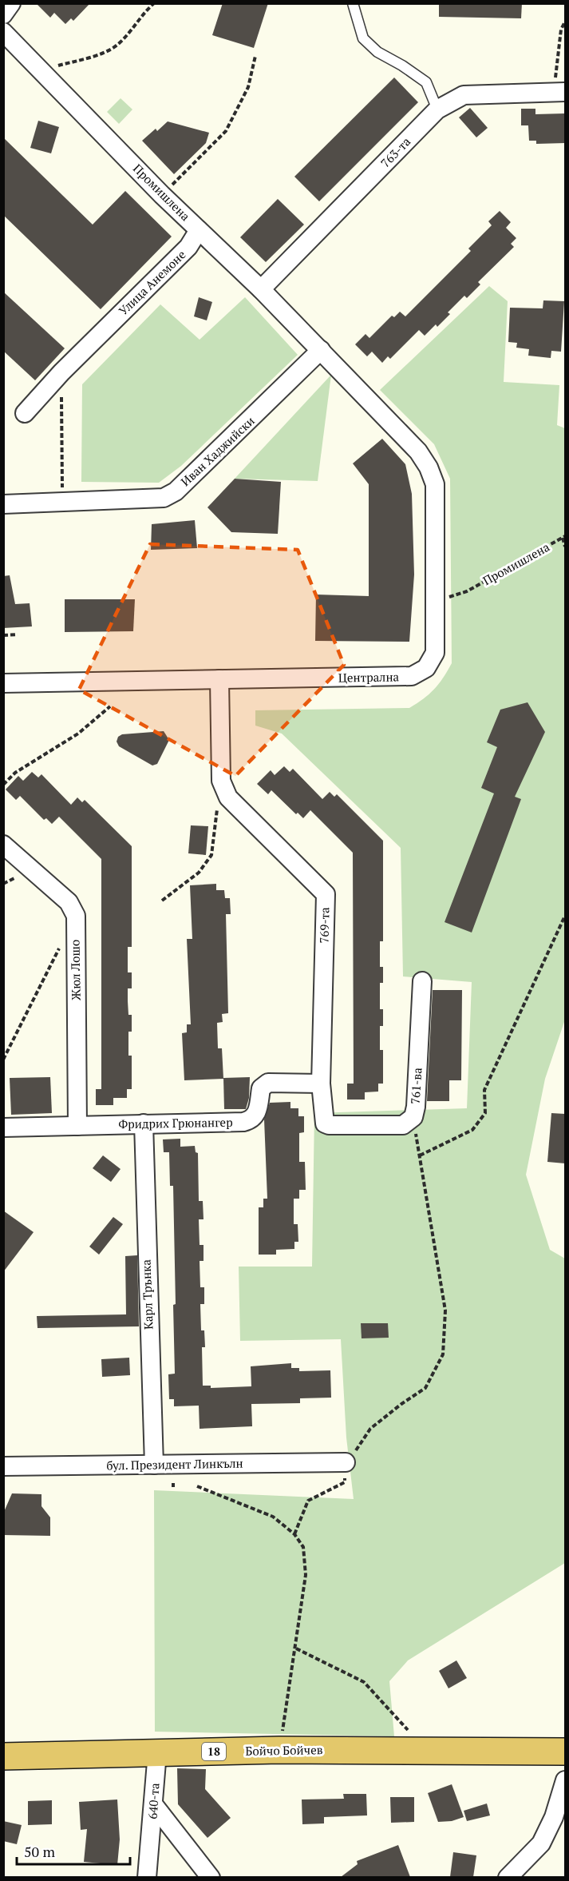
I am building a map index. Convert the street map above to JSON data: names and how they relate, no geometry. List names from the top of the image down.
{
  "streets": {
    "highway": ["Бойчо Бойчев", "18"],
    "street": [
      "763-та",
      "Промишлена",
      "Улица Анемоне",
      "Иван Хаджийски",
      "Централна",
      "769-та",
      "Жюл Лошо",
      "761-ва",
      "Фридрих Грюнангер",
      "Карл Трънка",
      "бул. Президент Линкълн",
      "640-та"
    ]
  },
  "crossings": [
    ["763-та", "Промишлена"],
    ["Промишлена", "Улица Анемоне"],
    ["Промишлена", "Иван Хаджийски"],
    ["Промишлена", "Централна"],
    ["Иван Хаджийски", "Централна"],
    ["769-та", "761-ва"],
    ["769-та", "Фридрих Грюнангер"],
    ["Жюл Лошо", "Фридрих Грюнангер"],
    ["761-ва", "Фридрих Грюнангер"],
    ["Фридрих Грюнангер", "Карл Трънка"],
    ["Карл Трънка", "бул. Президент Линкълн"],
    ["Бойчо Бойчев", "640-та"]
  ],
  "scale_bar": "50 m"
}
